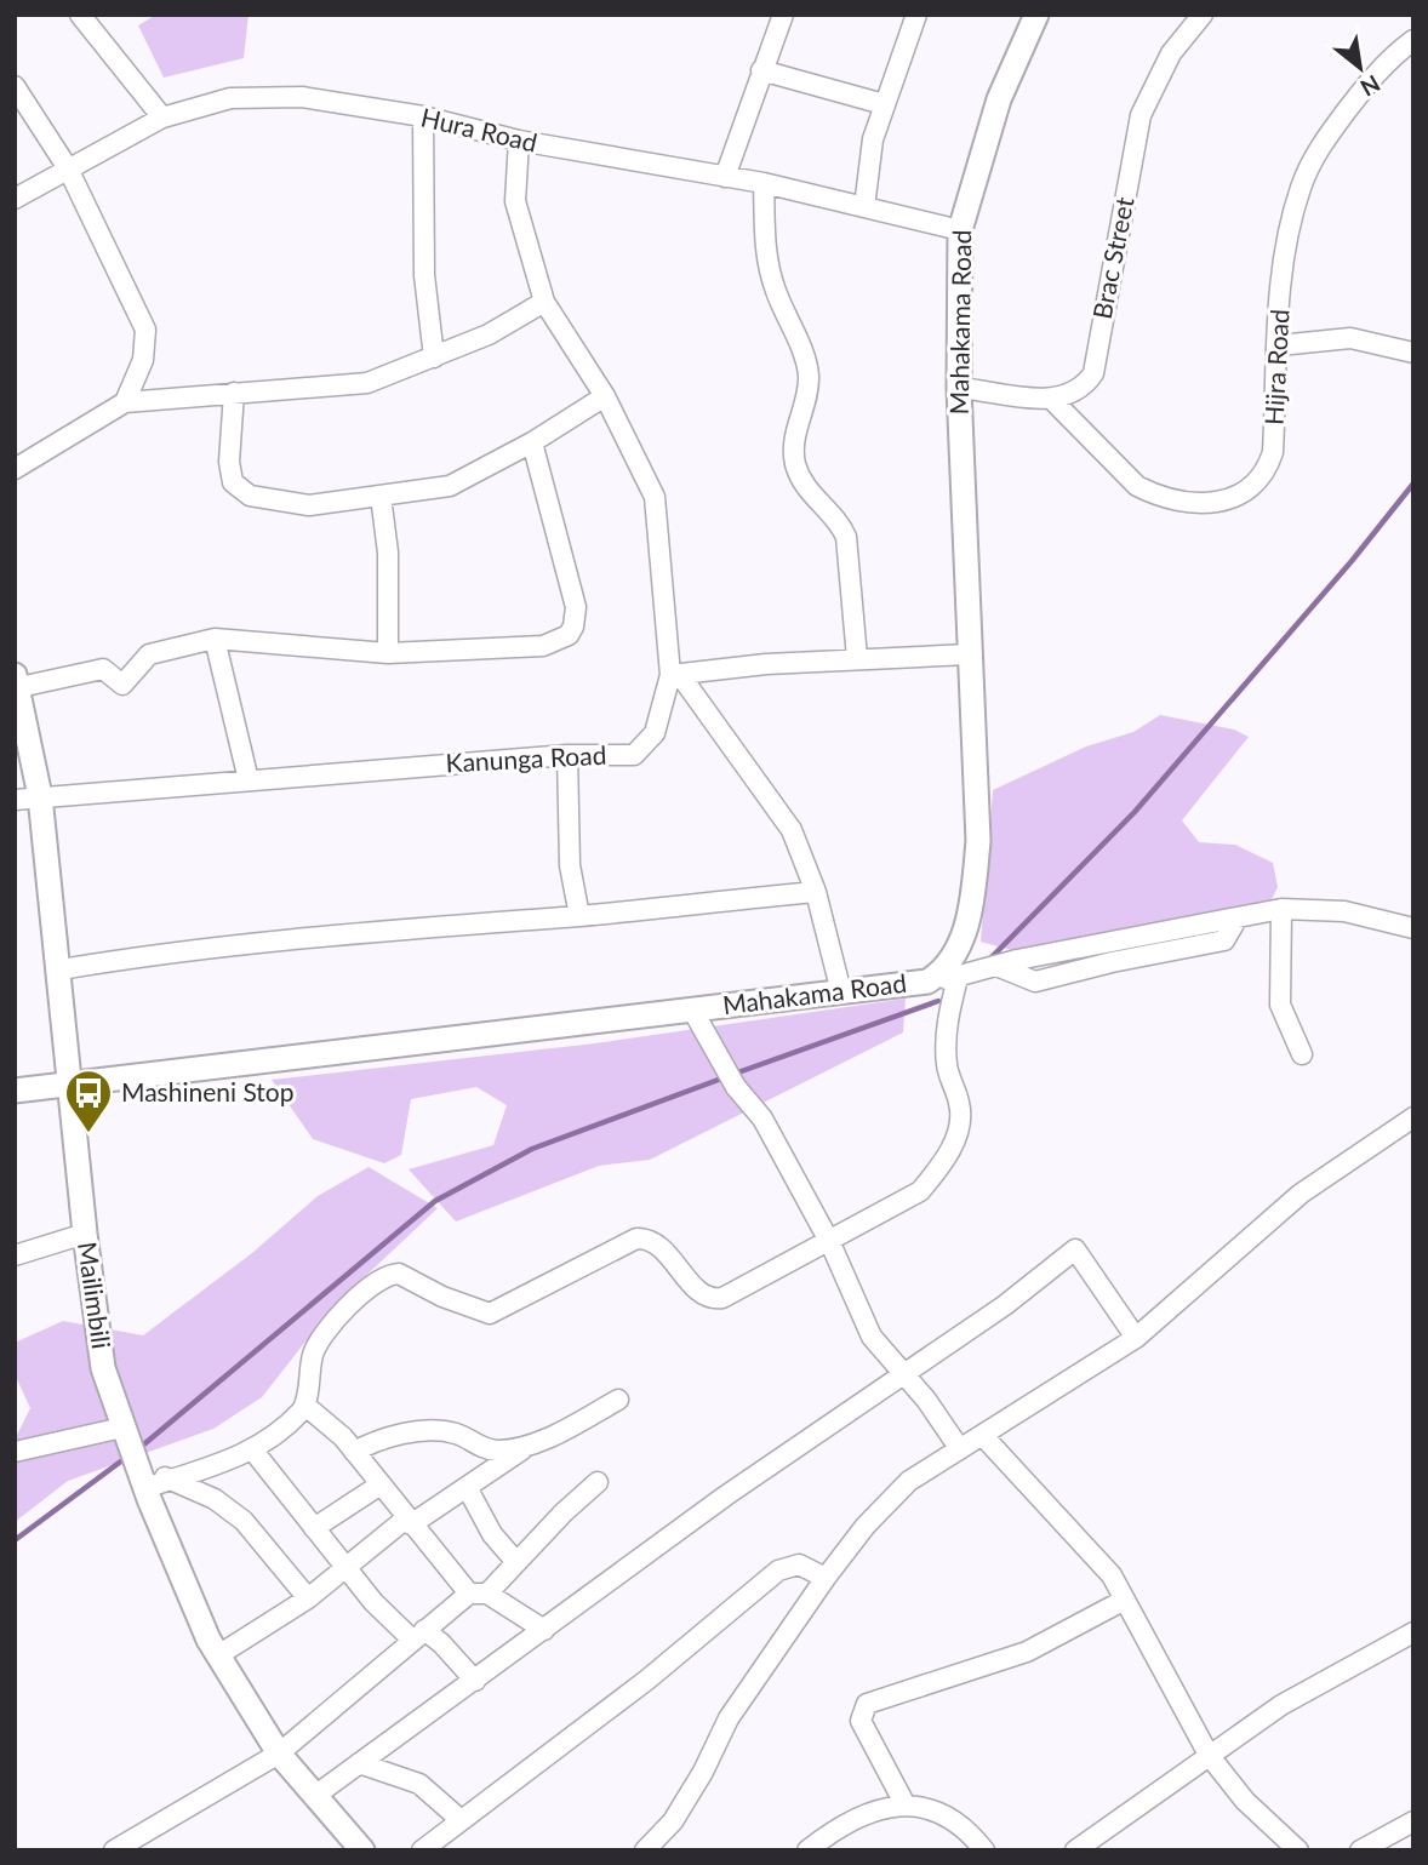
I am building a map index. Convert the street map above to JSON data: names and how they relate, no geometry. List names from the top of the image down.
{
  "streets": {
    "street": [
      "Hura Road",
      "Brac Street",
      "Mahakama Road",
      "Hijra Road",
      "Kanunga Road",
      "Mailimbili"
    ]
  },
  "crossings": [
    ["Hura Road", "Mahakama Road"],
    ["Hura Road", "Kanunga Road"],
    ["Brac Street", "Hijra Road"],
    ["Mahakama Road", "Mailimbili"],
    ["Kanunga Road", "Mailimbili"]
  ],
  "places": {
    "bus stop": ["Mashineni Stop"]
  },
  "north": "bottom right"
}
